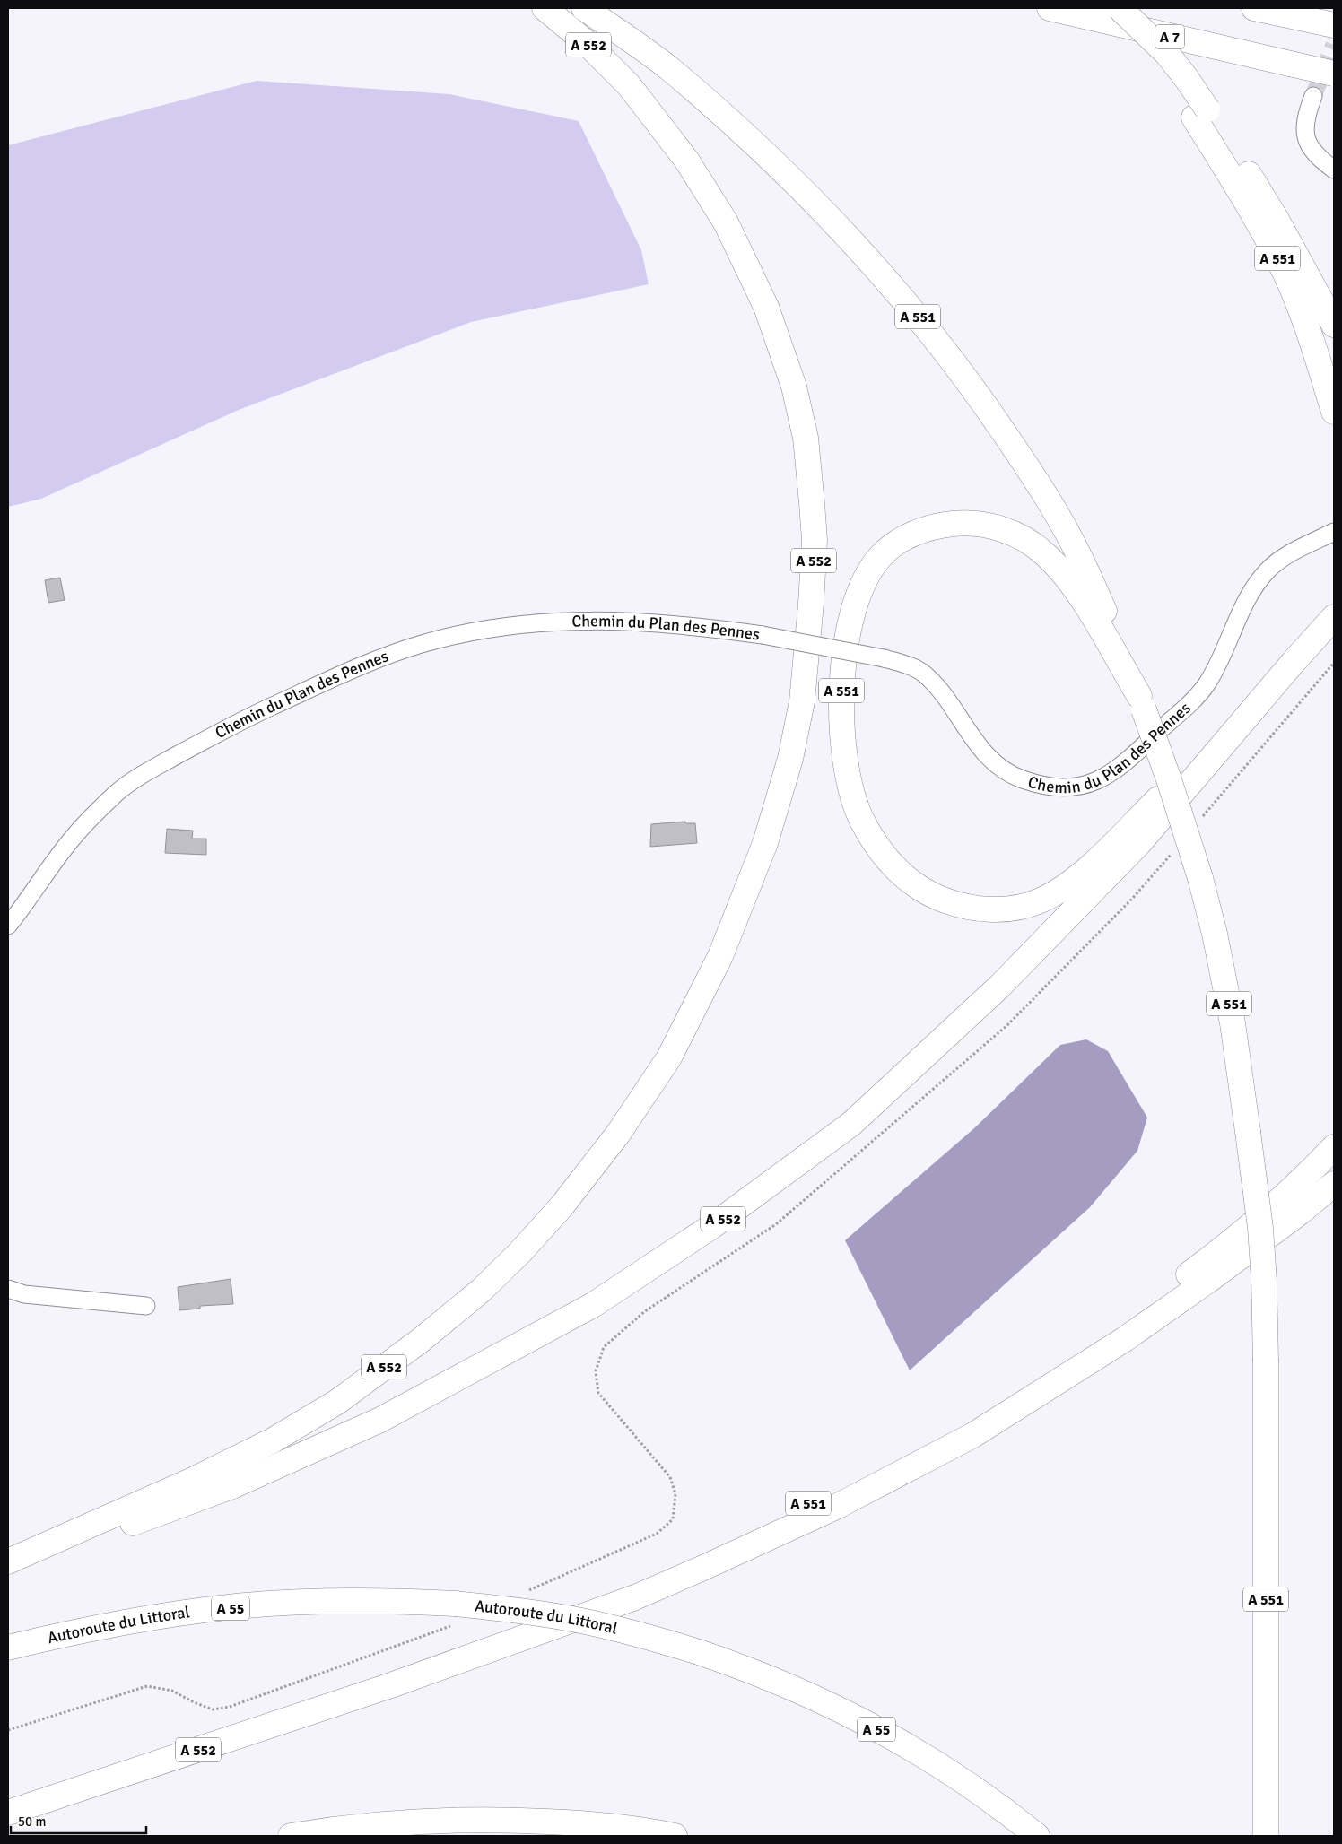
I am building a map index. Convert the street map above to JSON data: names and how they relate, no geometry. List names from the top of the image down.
{
  "streets": {
    "highway": [
      "A 7",
      "A 552",
      "A 551",
      "A 55",
      "Autoroute du Littoral"
    ],
    "street": ["Chemin du Plan des Pennes"]
  },
  "crossings": [
    ["A 552", "A 551"]
  ],
  "scale_bar": "50 m"
}
